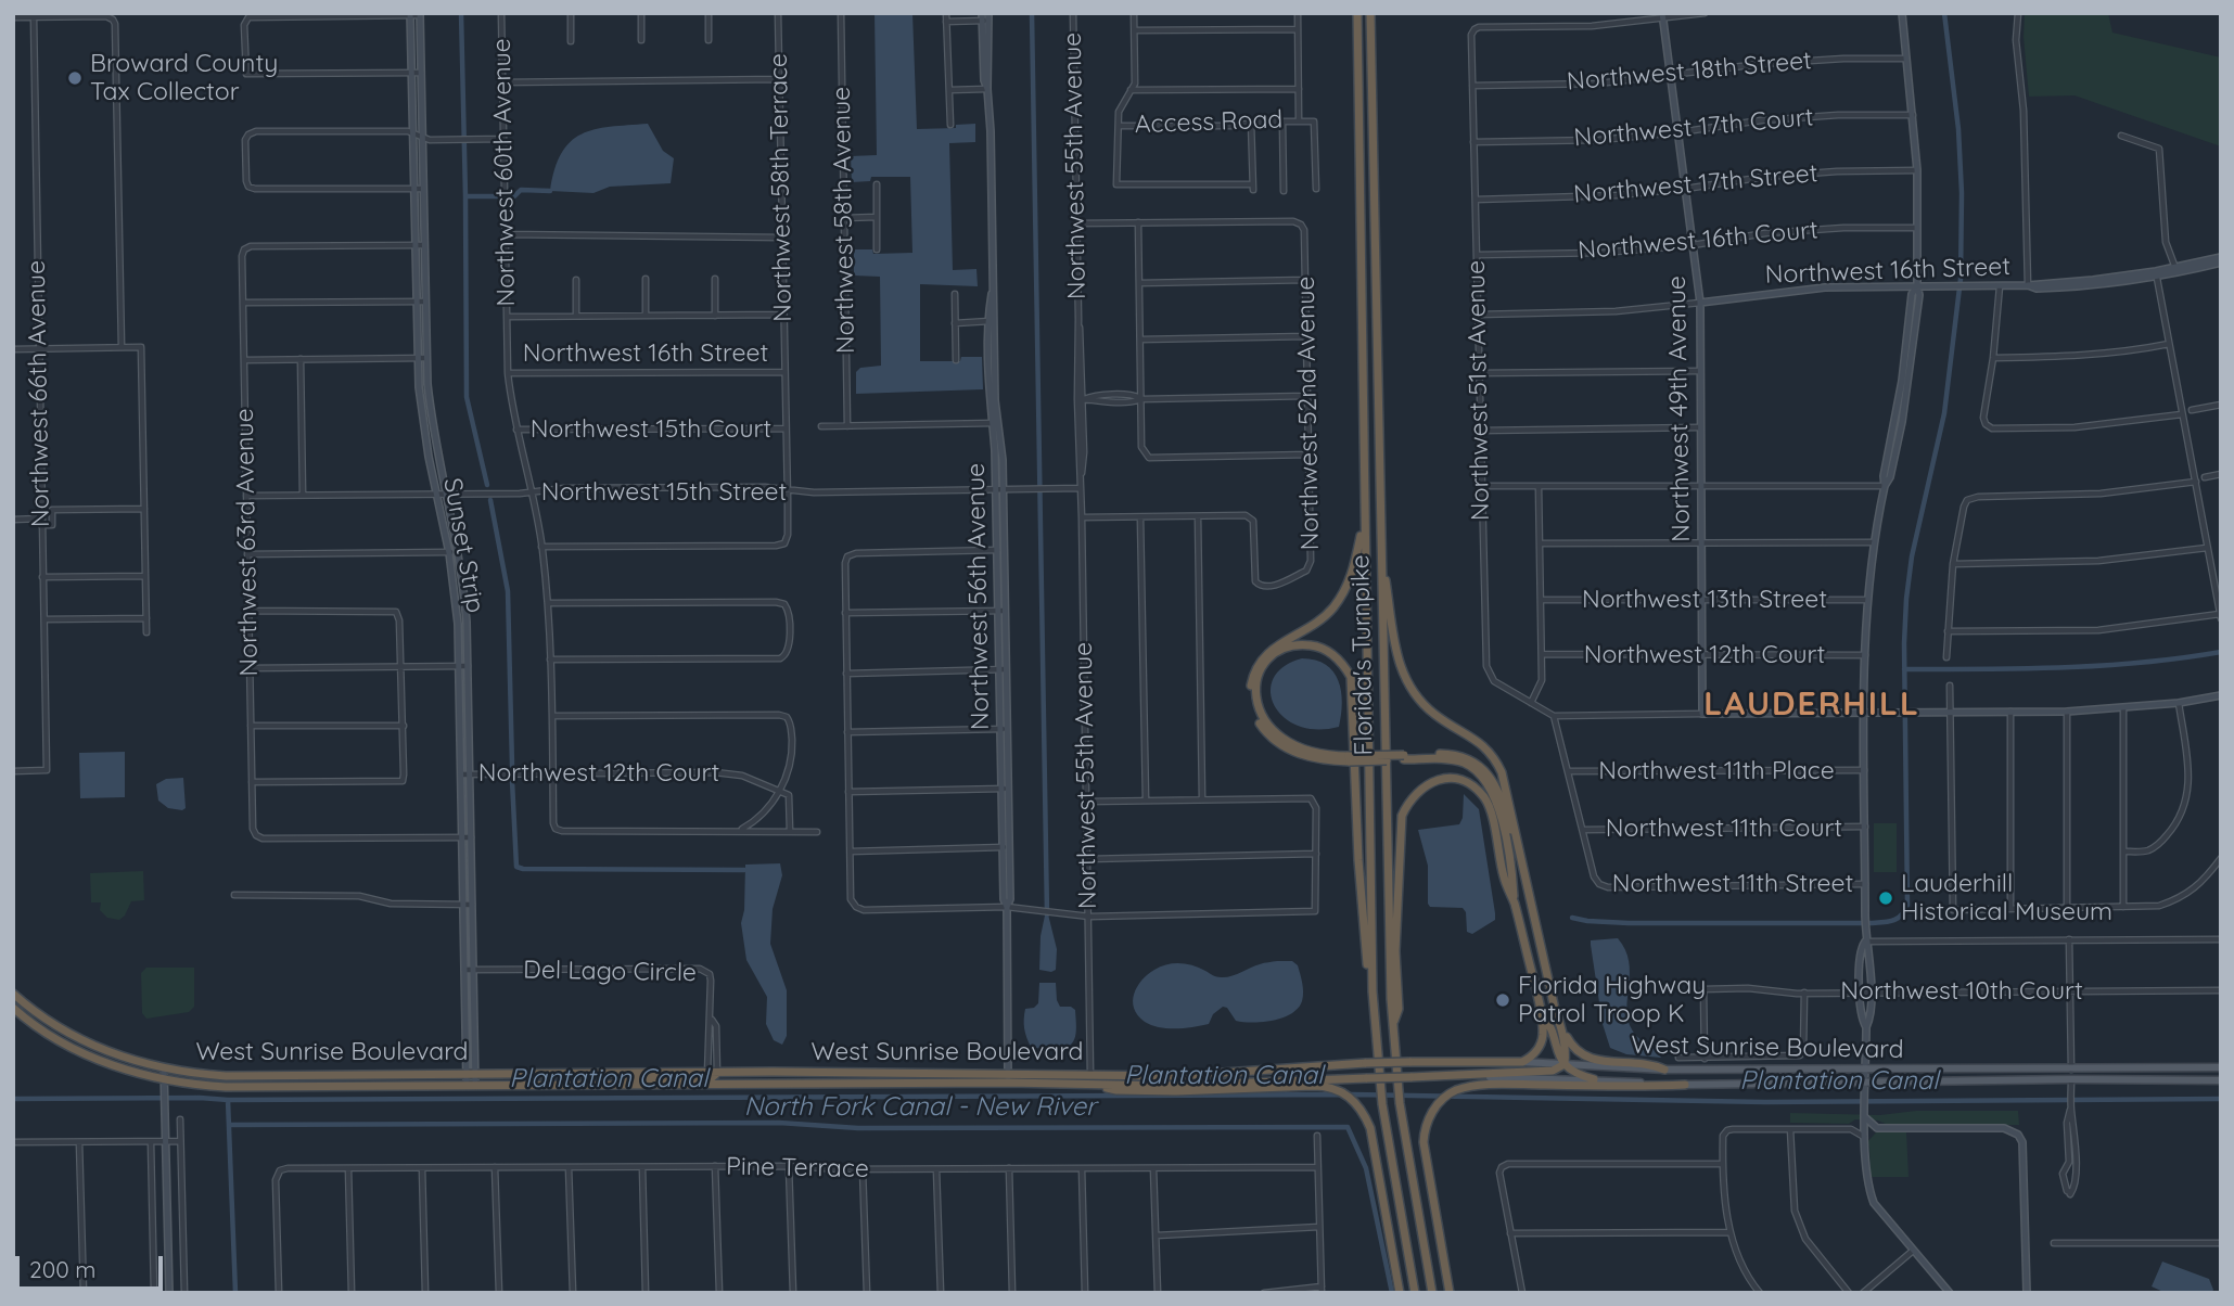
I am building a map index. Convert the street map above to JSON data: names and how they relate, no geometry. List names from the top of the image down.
{
  "streets": {
    "highway": ["Florida's Turnpike", "West Sunrise Boulevard"],
    "street": [
      "Northwest 18th Street",
      "Access Road",
      "Northwest 17th Court",
      "Northwest 55th Avenue",
      "Northwest 60th Avenue",
      "Northwest 17th Street",
      "Northwest 58th Terrace",
      "Northwest 58th Avenue",
      "Northwest 16th Court",
      "Northwest 16th Street",
      "Northwest 51st Avenue",
      "Northwest 66th Avenue",
      "Northwest 49th Avenue",
      "Northwest 52nd Avenue",
      "Northwest 15th Court",
      "Northwest 15th Street",
      "Northwest 63rd Avenue",
      "Sunset Strip",
      "Northwest 56th Avenue",
      "Northwest 13th Street",
      "Northwest 12th Court",
      "Northwest 11th Place",
      "Northwest 11th Court",
      "Northwest 11th Street",
      "Del Lago Circle",
      "Northwest 10th Court",
      "Pine Terrace"
    ]
  },
  "crossings": [
    ["Northwest 18th Street", "Northwest 51st Avenue"],
    ["Northwest 18th Street", "Northwest 49th Avenue"],
    ["Northwest 17th Court", "Northwest 51st Avenue"],
    ["Northwest 17th Court", "Northwest 49th Avenue"],
    ["Northwest 55th Avenue", "Northwest 15th Street"],
    ["Northwest 55th Avenue", "West Sunrise Boulevard"],
    ["Northwest 60th Avenue", "Northwest 58th Terrace"],
    ["Northwest 60th Avenue", "Northwest 16th Street"],
    ["Northwest 60th Avenue", "Northwest 15th Court"],
    ["Northwest 60th Avenue", "Northwest 15th Street"],
    ["Northwest 60th Avenue", "Northwest 12th Court"],
    ["Northwest 17th Street", "Northwest 51st Avenue"],
    ["Northwest 17th Street", "Northwest 49th Avenue"],
    ["Northwest 58th Terrace", "Northwest 16th Street"],
    ["Northwest 58th Terrace", "Northwest 15th Court"],
    ["Northwest 58th Terrace", "Northwest 15th Street"],
    ["Northwest 16th Court", "Northwest 51st Avenue"],
    ["Northwest 16th Court", "Northwest 49th Avenue"],
    ["Northwest 16th Street", "Northwest 51st Avenue"],
    ["Northwest 16th Street", "Northwest 49th Avenue"],
    ["Northwest 51st Avenue", "Northwest 49th Avenue"],
    ["Northwest 49th Avenue", "Northwest 13th Street"],
    ["Northwest 49th Avenue", "Northwest 12th Court"],
    ["Northwest 15th Street", "Northwest 63rd Avenue"],
    ["Northwest 15th Street", "Sunset Strip"],
    ["Northwest 15th Street", "Northwest 56th Avenue"],
    ["Northwest 63rd Avenue", "Sunset Strip"],
    ["Sunset Strip", "Northwest 12th Court"],
    ["Sunset Strip", "Del Lago Circle"],
    ["Sunset Strip", "West Sunrise Boulevard"],
    ["Northwest 56th Avenue", "West Sunrise Boulevard"],
    ["Northwest 11th Court", "Northwest 11th Street"],
    ["Del Lago Circle", "West Sunrise Boulevard"]
  ],
  "districts": ["LAUDERHILL"],
  "water": ["Plantation Canal", "North Fork Canal - New River"],
  "places": ["Broward County Tax Collector", "Lauderhill Historical Museum", "Florida Highway Patrol Troop K"],
  "scale_bar": "200 m"
}
